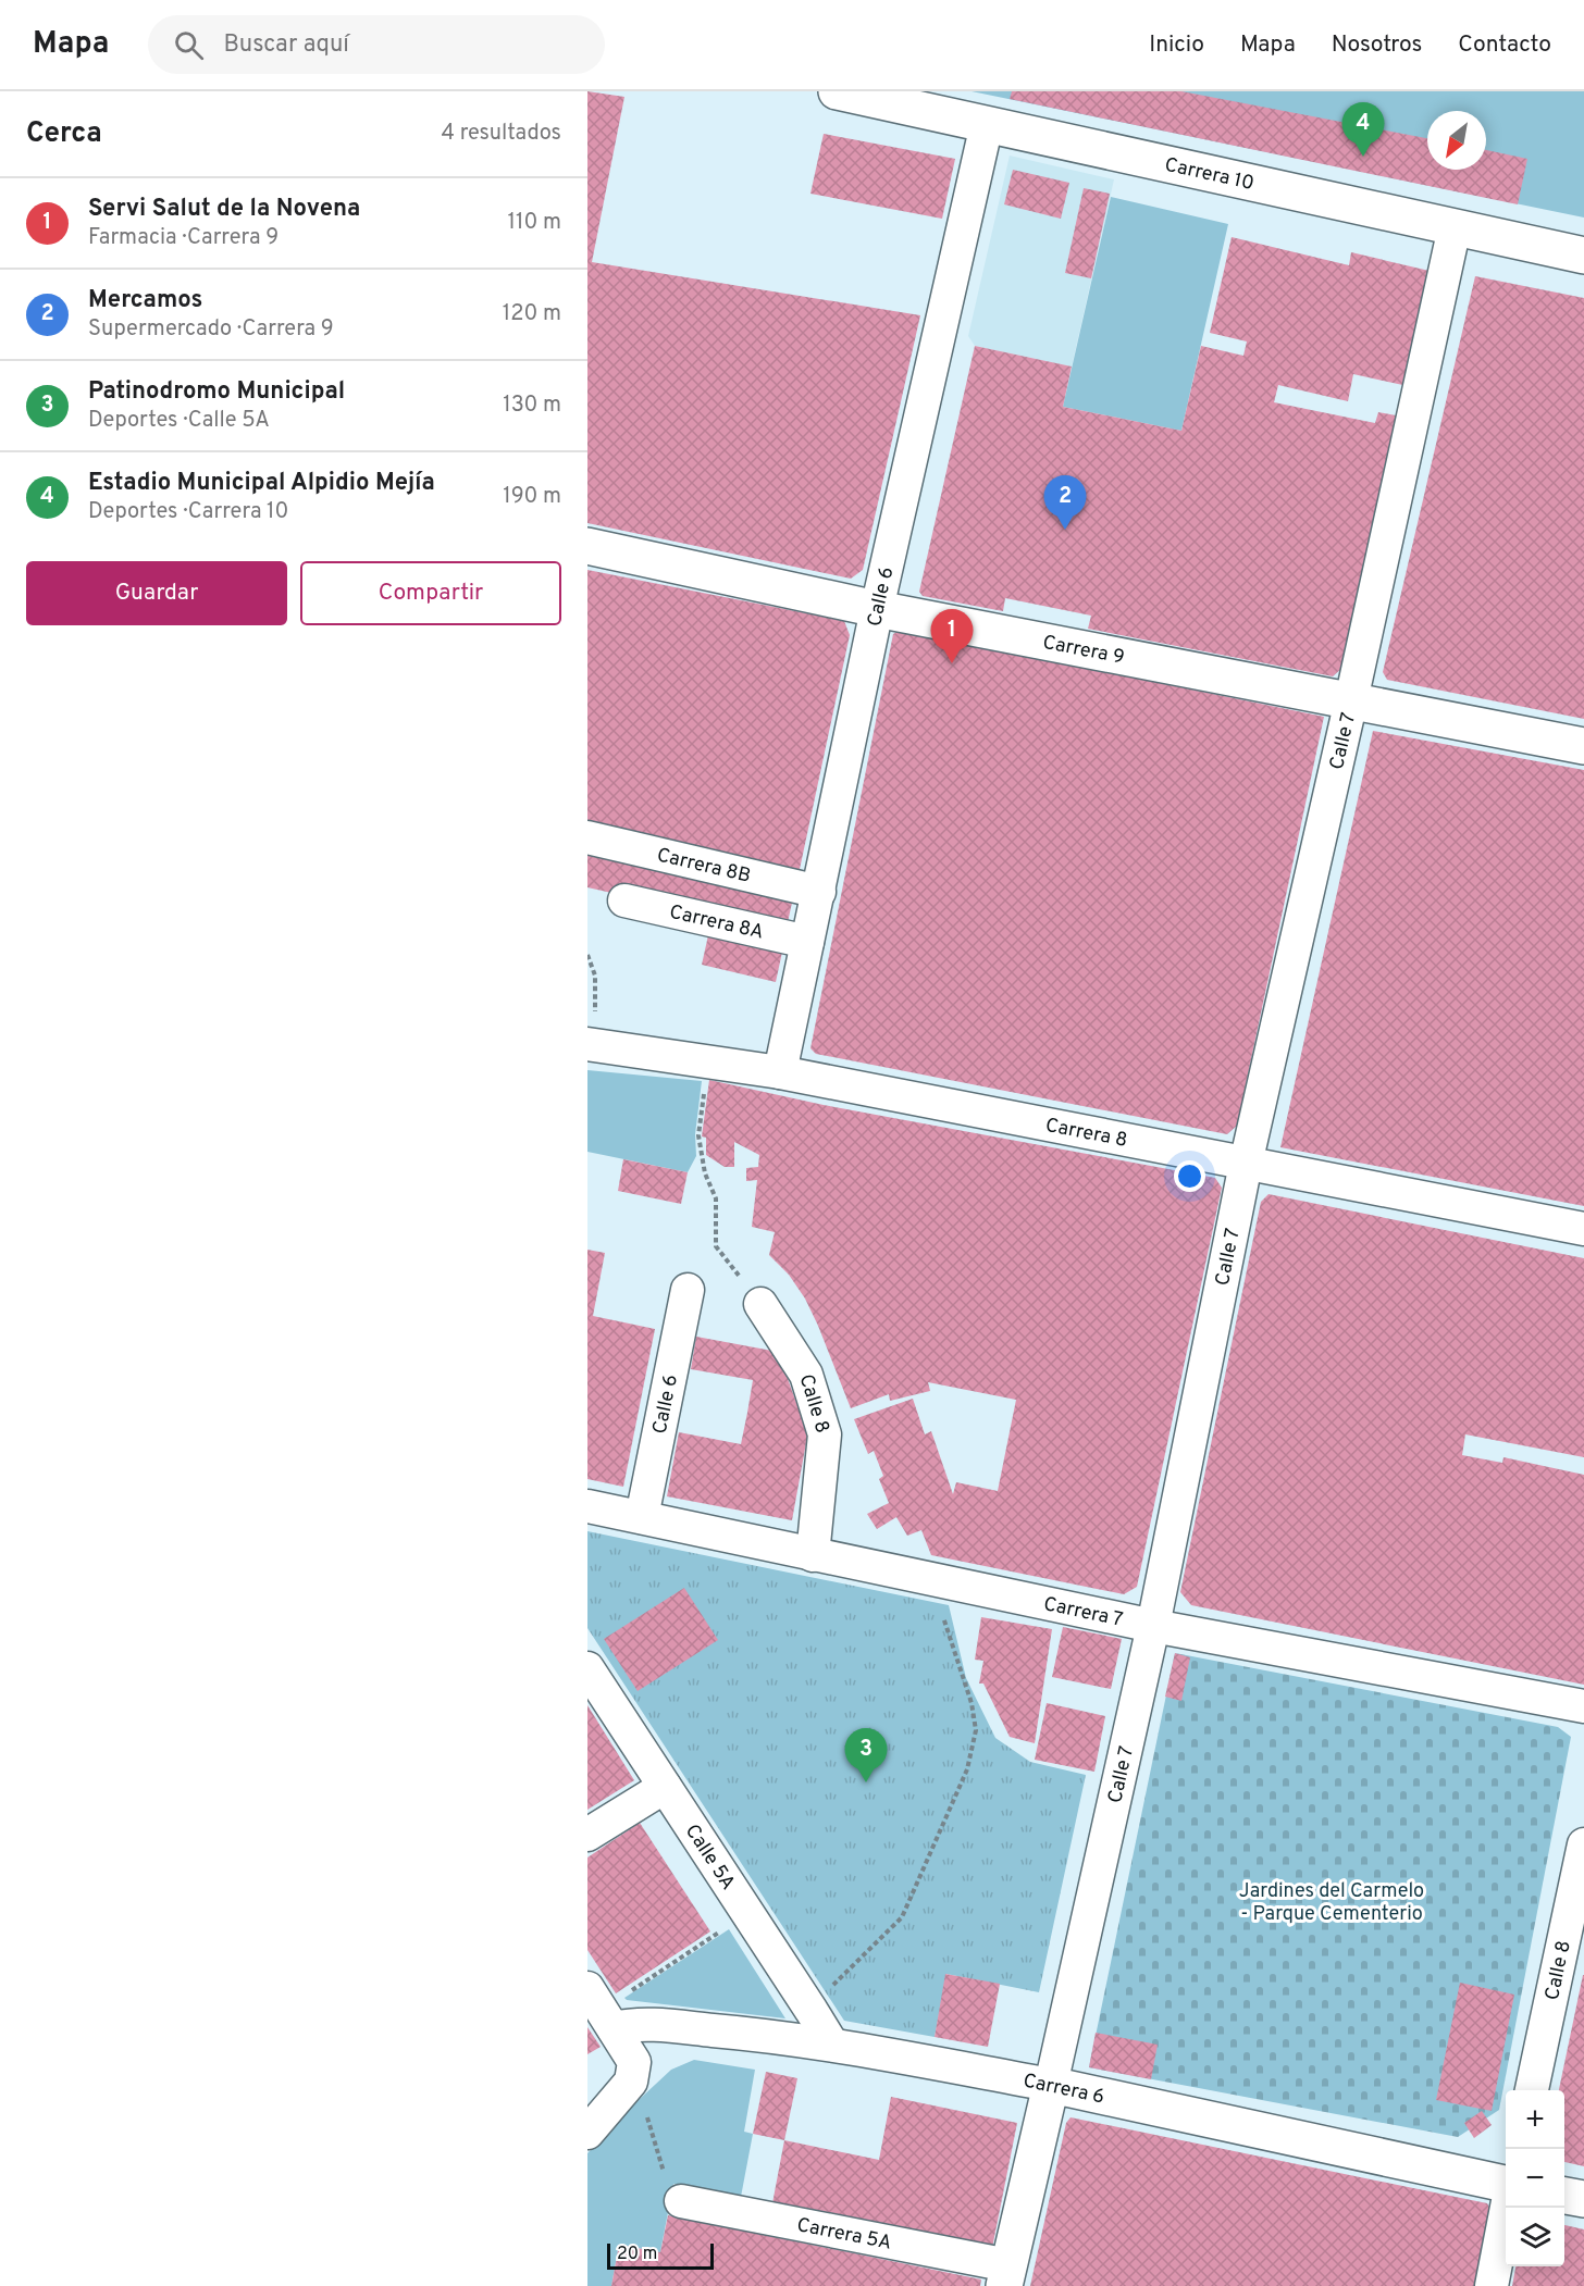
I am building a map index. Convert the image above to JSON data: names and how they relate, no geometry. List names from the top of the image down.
{
  "streets": {
    "main road": [
      "Carrera 10",
      "Carrera 9",
      "Calle 7",
      "Carrera 6"
    ],
    "street": [
      "Calle 6",
      "Carrera 8B",
      "Carrera 8A",
      "Carrera 8",
      "Calle 8",
      "Carrera 7",
      "Calle 5A",
      "Carrera 5A"
    ]
  },
  "crossings": [
    ["Carrera 10", "Calle 6"],
    ["Carrera 10", "Calle 7"],
    ["Calle 6", "Carrera 9"],
    ["Calle 6", "Carrera 8B"],
    ["Calle 6", "Carrera 8A"],
    ["Calle 6", "Carrera 8"],
    ["Calle 6", "Carrera 7"],
    ["Carrera 9", "Calle 7"],
    ["Calle 7", "Carrera 8"],
    ["Calle 7", "Carrera 7"],
    ["Calle 7", "Carrera 6"],
    ["Calle 7", "Carrera 5A"],
    ["Calle 8", "Carrera 7"],
    ["Calle 5A", "Carrera 6"]
  ],
  "parks": ["Jardines del Carmelo - Parque Cementerio"],
  "scale_bar": "20 m",
  "north": "bottom left",
  "page": {
    "header": "Mapa",
    "search": "Buscar aquí",
    "nav": [
      "Inicio",
      "Mapa",
      "Nosotros",
      "Contacto"
    ],
    "heading": ["Cerca", "4 resultados"],
    "pins": [
      "4",
      "2",
      "1",
      "3"
    ],
    "list": [
      {
        "mark": "1",
        "name": "Servi Salut de la Novena",
        "note": "Farmacia · Carrera 9",
        "value": "110 m"
      },
      {
        "mark": "2",
        "name": "Mercamos",
        "note": "Supermercado · Carrera 9",
        "value": "120 m"
      },
      {
        "mark": "3",
        "name": "Patinodromo Municipal",
        "note": "Deportes · Calle 5A",
        "value": "130 m"
      },
      {
        "mark": "4",
        "name": "Estadio Municipal Alpidio Mejía",
        "note": "Deportes · Carrera 10",
        "value": "190 m"
      }
    ],
    "buttons": ["Guardar", "Compartir"],
    "map_buttons": ["+", "−"],
    "scale": "20 m"
  }
}
